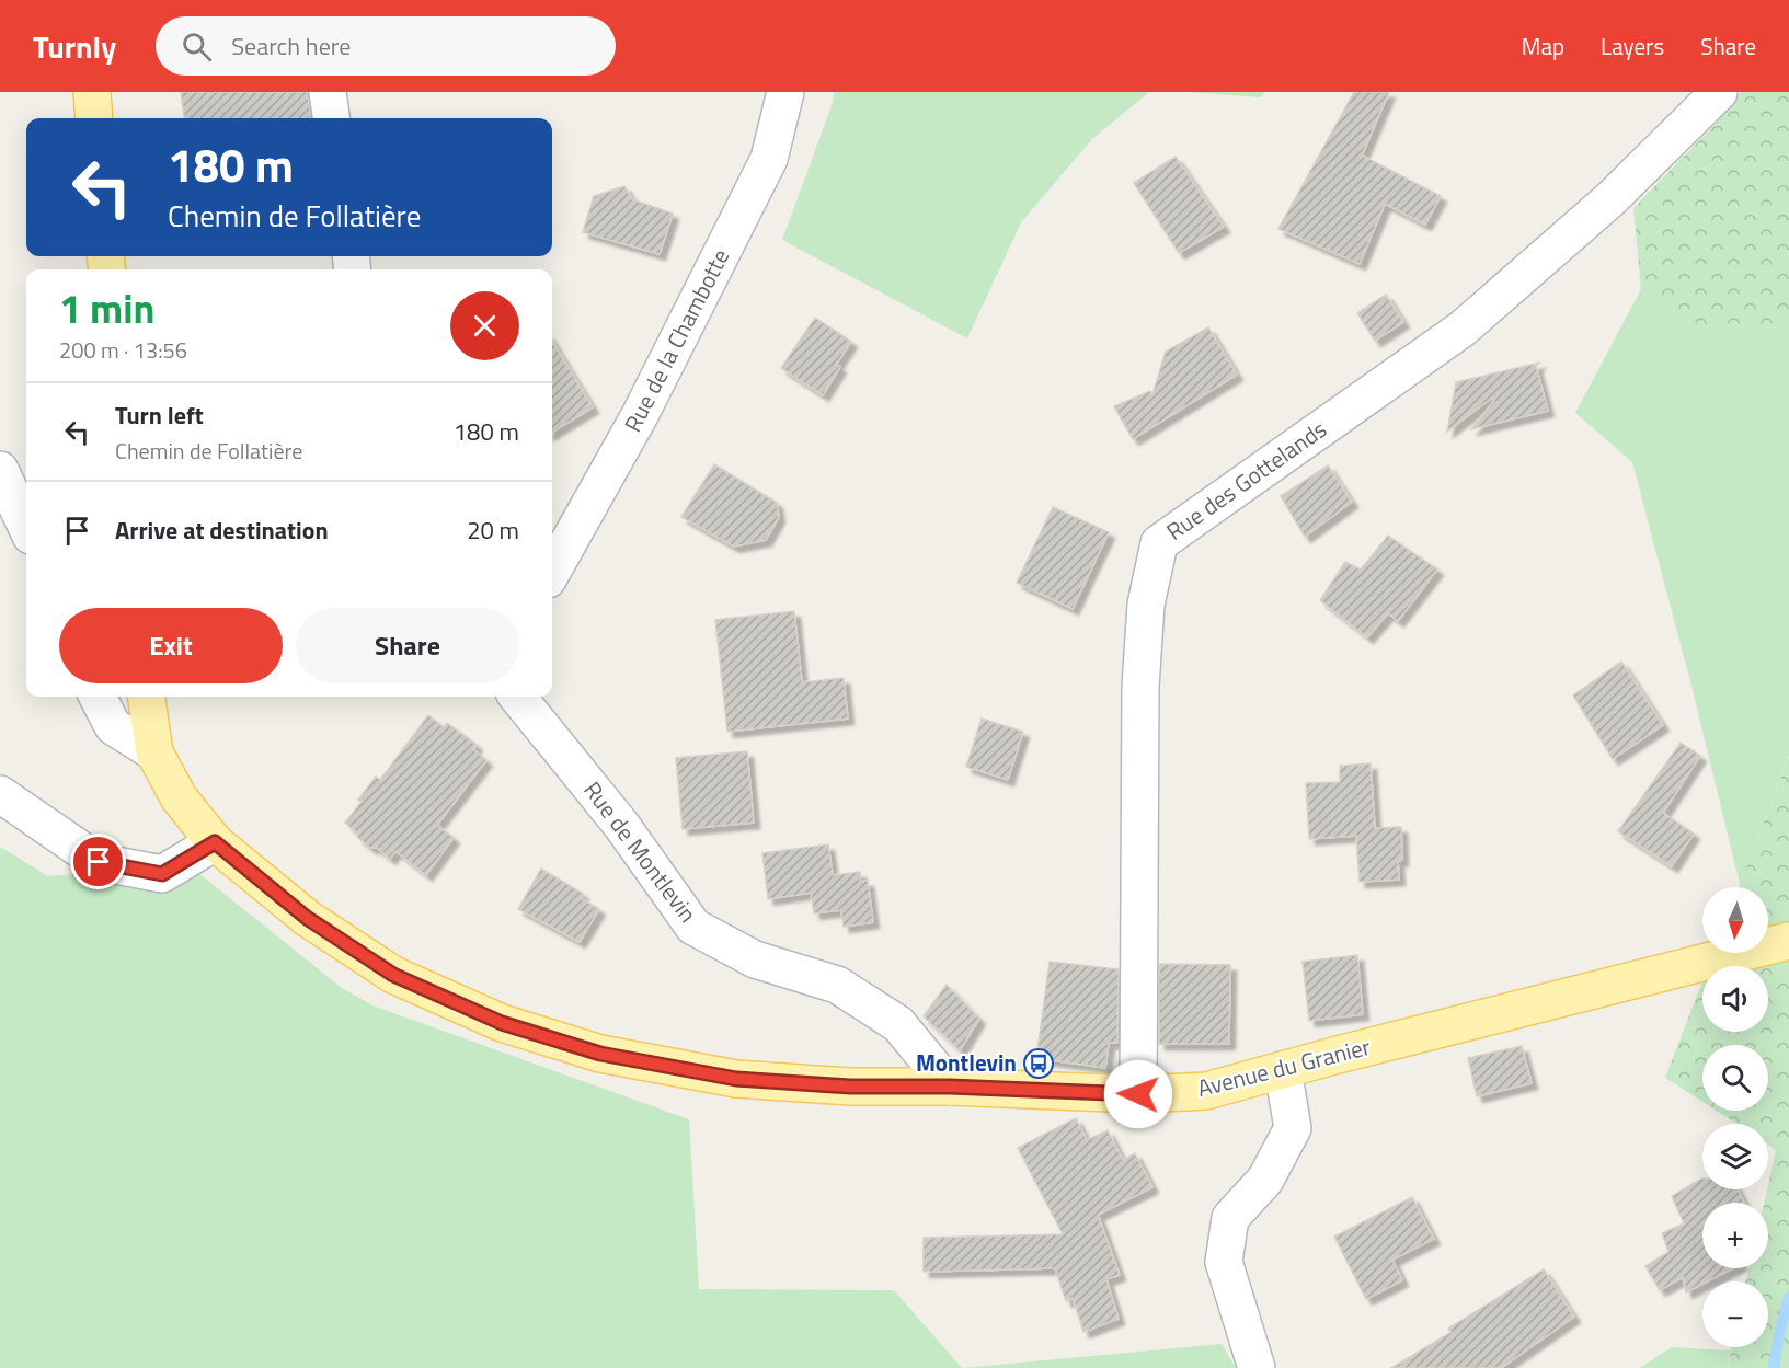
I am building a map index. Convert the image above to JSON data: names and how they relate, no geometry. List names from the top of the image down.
{
  "streets": {
    "main road": ["Avenue du Granier"],
    "street": ["Rue de la Chambotte", "Rue des Gottelands", "Rue de Montlevin"]
  },
  "crossings": [
    ["Rue des Gottelands", "Avenue du Granier"],
    ["Rue de Montlevin", "Avenue du Granier"]
  ],
  "places": {
    "bus stop": ["Montlevin"]
  },
  "north": "bottom",
  "page": {
    "header": "Turnly",
    "search": "Search here",
    "nav": ["Map", "Layers", "Share"],
    "turn": ["180 m", "Chemin de Follatière"],
    "heading": ["1 min", "200 m · 13:56"],
    "list": [
      {
        "name": "Turn left",
        "note": "Chemin de Follatière",
        "value": "180 m"
      },
      {
        "name": "Arrive at destination",
        "value": "20 m"
      }
    ],
    "buttons": ["Exit", "Share"],
    "map_buttons": ["+", "−"]
  }
}
